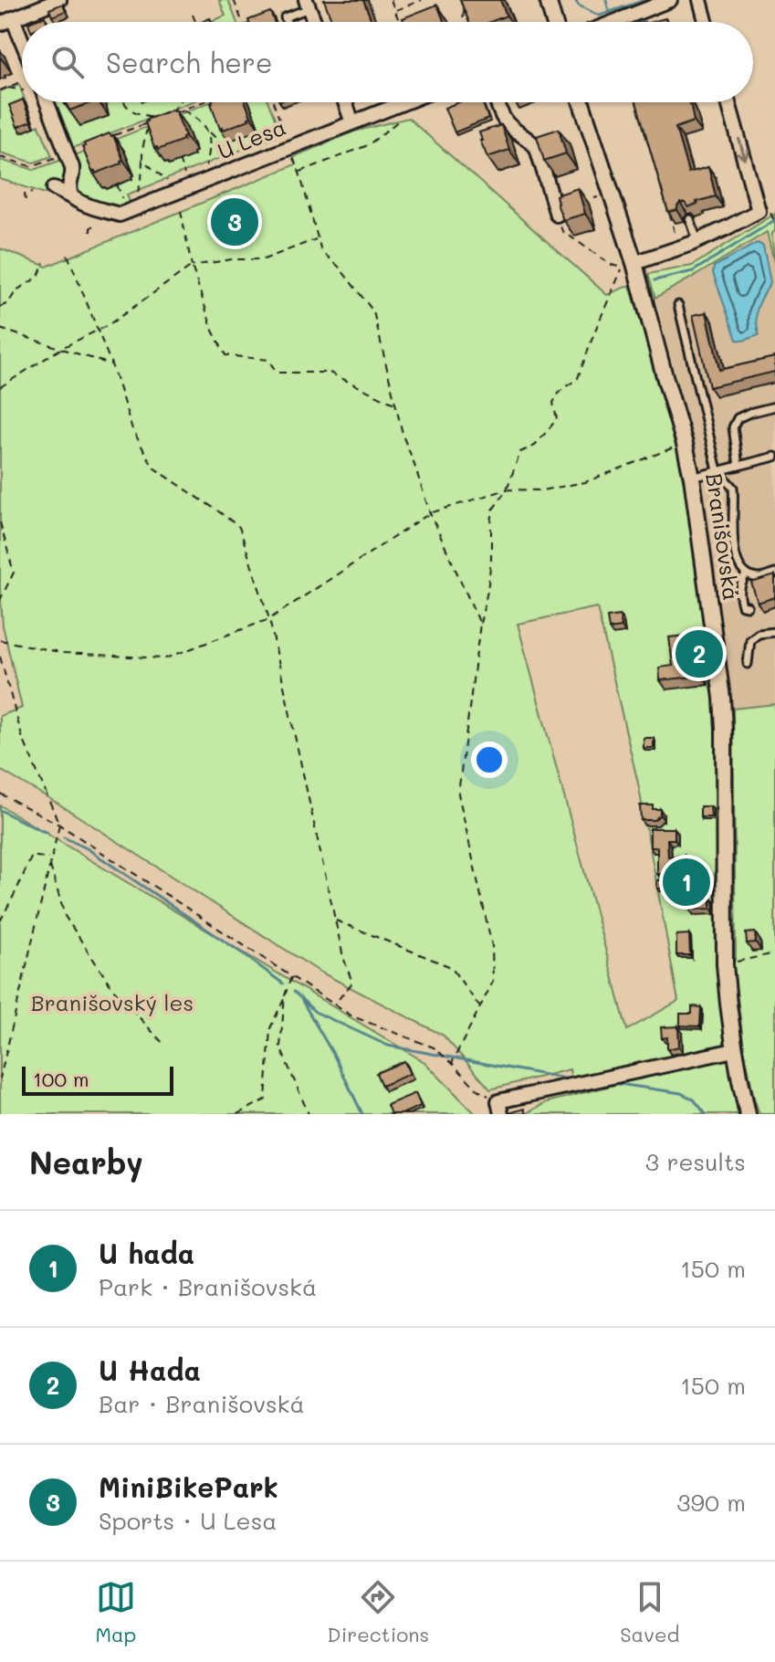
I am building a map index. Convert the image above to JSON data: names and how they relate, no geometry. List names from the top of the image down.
{
  "streets": {
    "street": ["U Lesa", "Branišovská"]
  },
  "parks": ["Branišovský les"],
  "scale_bar": "100 m",
  "page": {
    "search": "Search here",
    "pins": ["3", "2", "1"],
    "scale": "100 m",
    "heading": ["Nearby", "3 results"],
    "list": [
      {
        "mark": "1",
        "name": "U hada",
        "note": "Park · Branišovská",
        "value": "150 m"
      },
      {
        "mark": "2",
        "name": "U Hada",
        "note": "Bar · Branišovská",
        "value": "150 m"
      },
      {
        "mark": "3",
        "name": "MiniBikePark",
        "note": "Sports · U Lesa",
        "value": "390 m"
      }
    ],
    "nav": ["Map", "Directions", "Saved"]
  }
}
